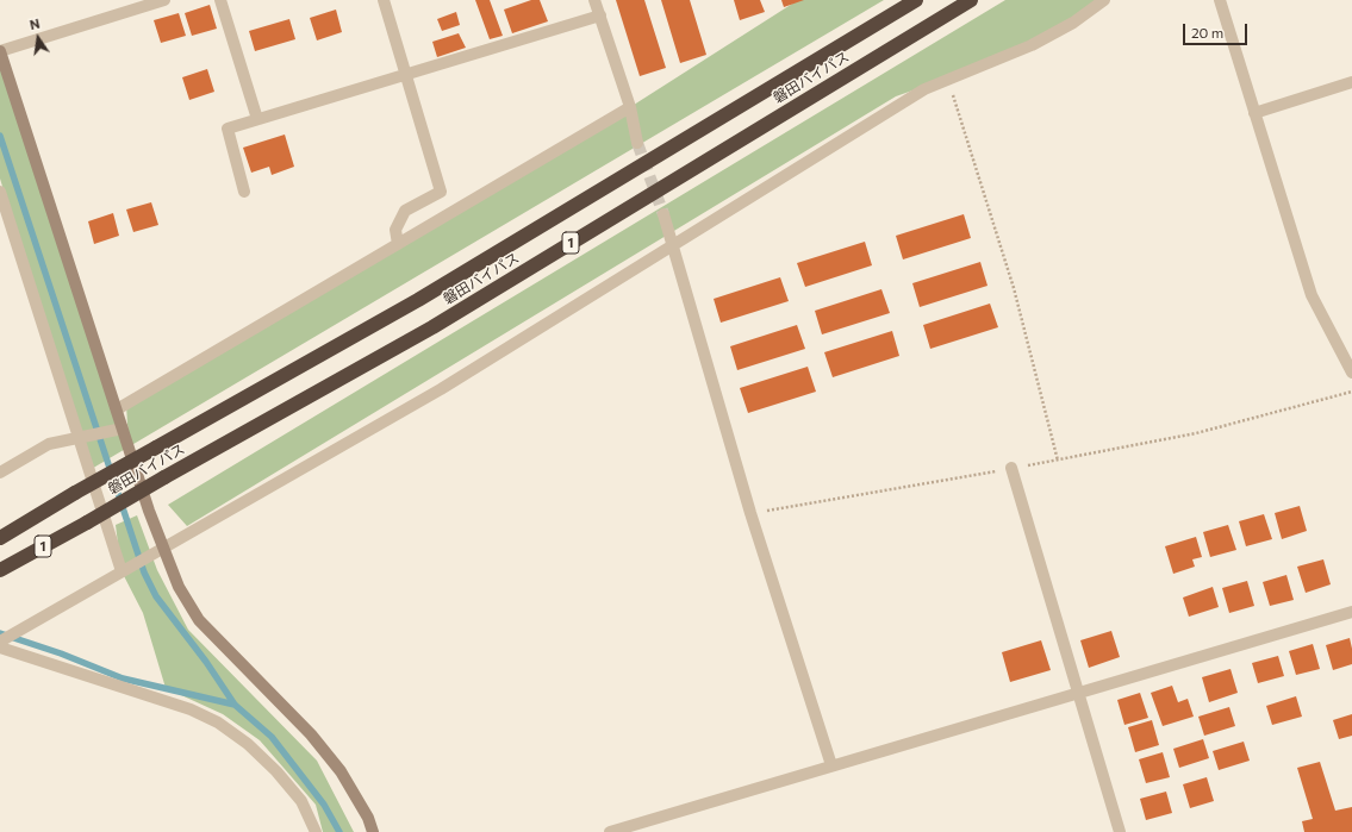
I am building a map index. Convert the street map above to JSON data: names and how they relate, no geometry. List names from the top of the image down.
{
  "streets": {
    "highway": ["磐田バイパス", "1"]
  },
  "scale_bar": "20 m",
  "north": "top"
}
